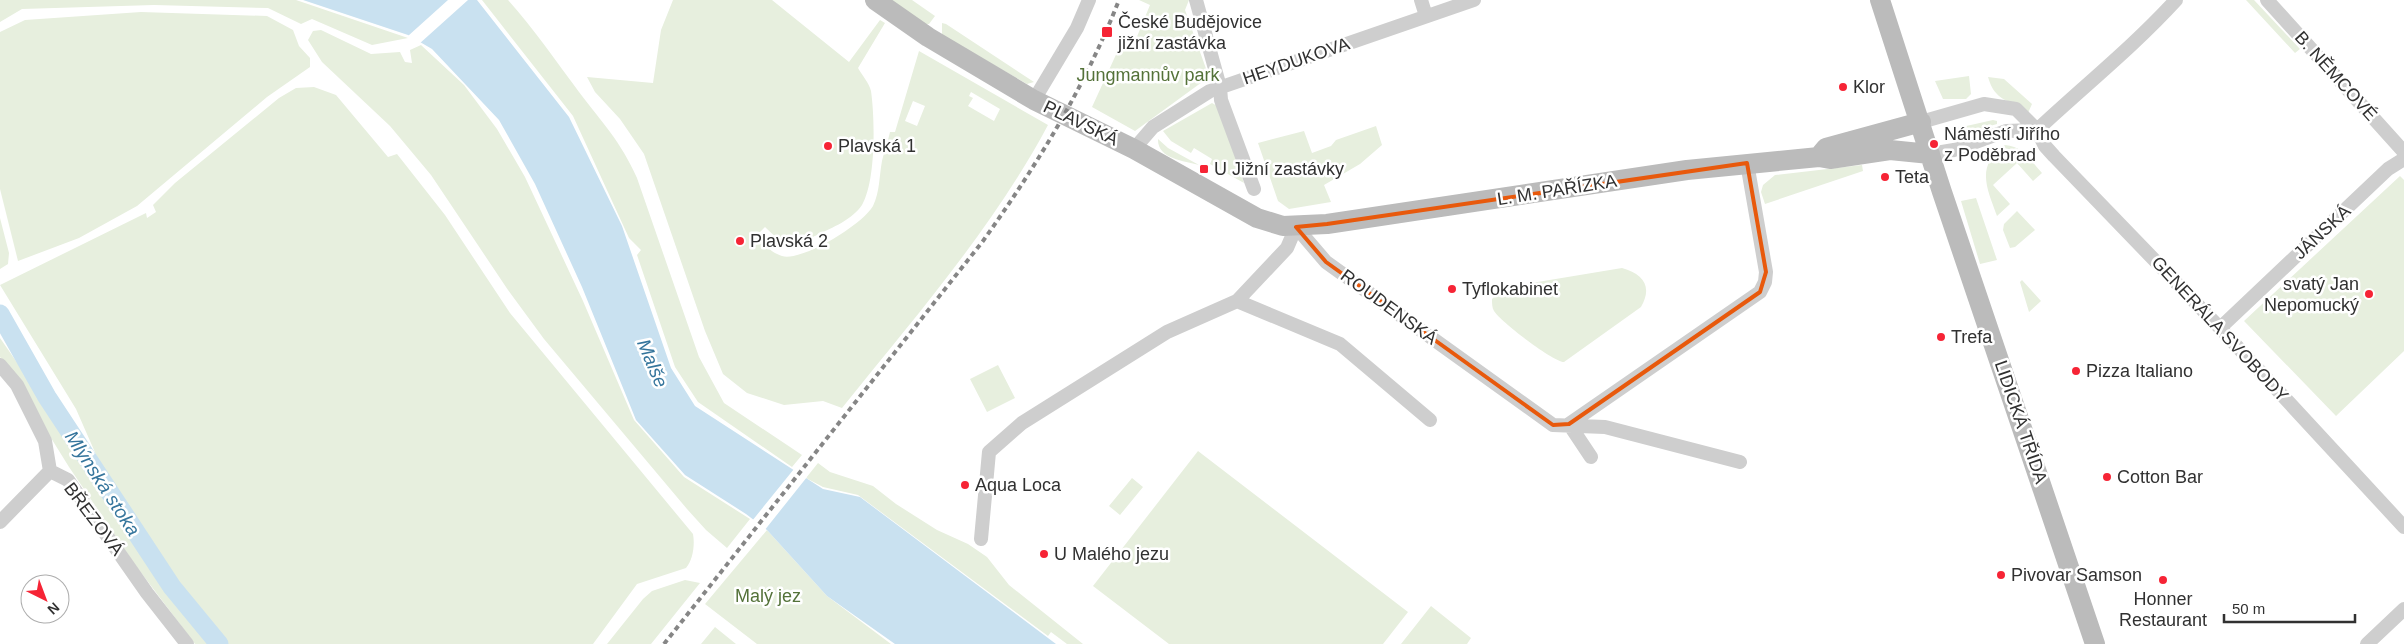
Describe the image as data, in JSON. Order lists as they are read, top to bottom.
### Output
{
  "streets": {
    "street": [
      "HEYDUKOVA",
      "B. NĚMCOVÉ",
      "PLAVSKÁ",
      "L. M. PAŘÍZKA",
      "JÁNSKÁ",
      "ROUDENSKÁ",
      "GENERÁLA SVOBODY",
      "LIDICKÁ TŘÍDA",
      "BŘEZOVÁ"
    ]
  },
  "crossings": [
    ["HEYDUKOVA", "PLAVSKÁ"],
    ["PLAVSKÁ", "L. M. PAŘÍZKA"],
    ["PLAVSKÁ", "ROUDENSKÁ"],
    ["L. M. PAŘÍZKA", "ROUDENSKÁ"],
    ["L. M. PAŘÍZKA", "LIDICKÁ TŘÍDA"],
    ["JÁNSKÁ", "GENERÁLA SVOBODY"],
    ["GENERÁLA SVOBODY", "LIDICKÁ TŘÍDA"]
  ],
  "water": ["Malše", "Mlýnská stoka"],
  "parks": ["Jungmannův park", "Malý jez"],
  "places": {
    "transit": ["České Budějovice jižní zastávka", "U Jižní zastávky"],
    "other": [
      "Klor",
      "Náměstí Jiřího z Poděbrad",
      "Plavská 1",
      "Teta",
      "Plavská 2",
      "Tyflokabinet",
      "svatý Jan Nepomucký",
      "Trefa",
      "Pizza Italiano",
      "Cotton Bar",
      "Aqua Loca",
      "U Malého jezu",
      "Pivovar Samson",
      "Honner Restaurant"
    ]
  },
  "scale_bar": "50 m",
  "north": "bottom right"
}
